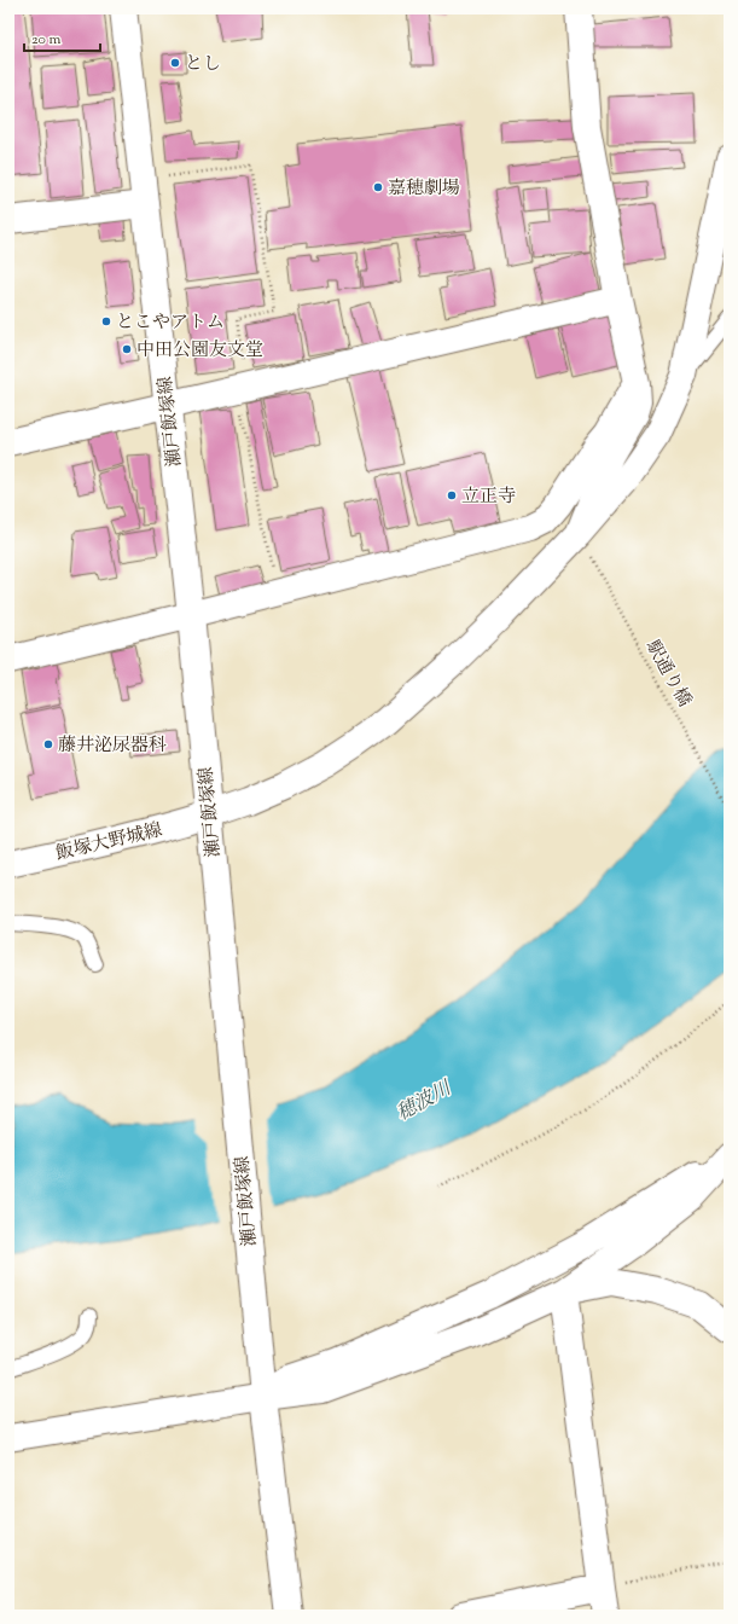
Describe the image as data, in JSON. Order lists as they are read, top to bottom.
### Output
{
  "streets": {
    "street": ["瀬戸飯塚線", "飯塚大野城線"],
    "path": ["駅通り橋"]
  },
  "crossings": [
    ["瀬戸飯塚線", "飯塚大野城線"],
    ["駅通り橋", "飯塚大野城線"]
  ],
  "water": ["穂波川"],
  "places": [
    "とし",
    "嘉穂劇場",
    "とこやアトム",
    "中田公園友文堂",
    "立正寺",
    "藤井泌尿器科"
  ],
  "scale_bar": "20 m"
}
